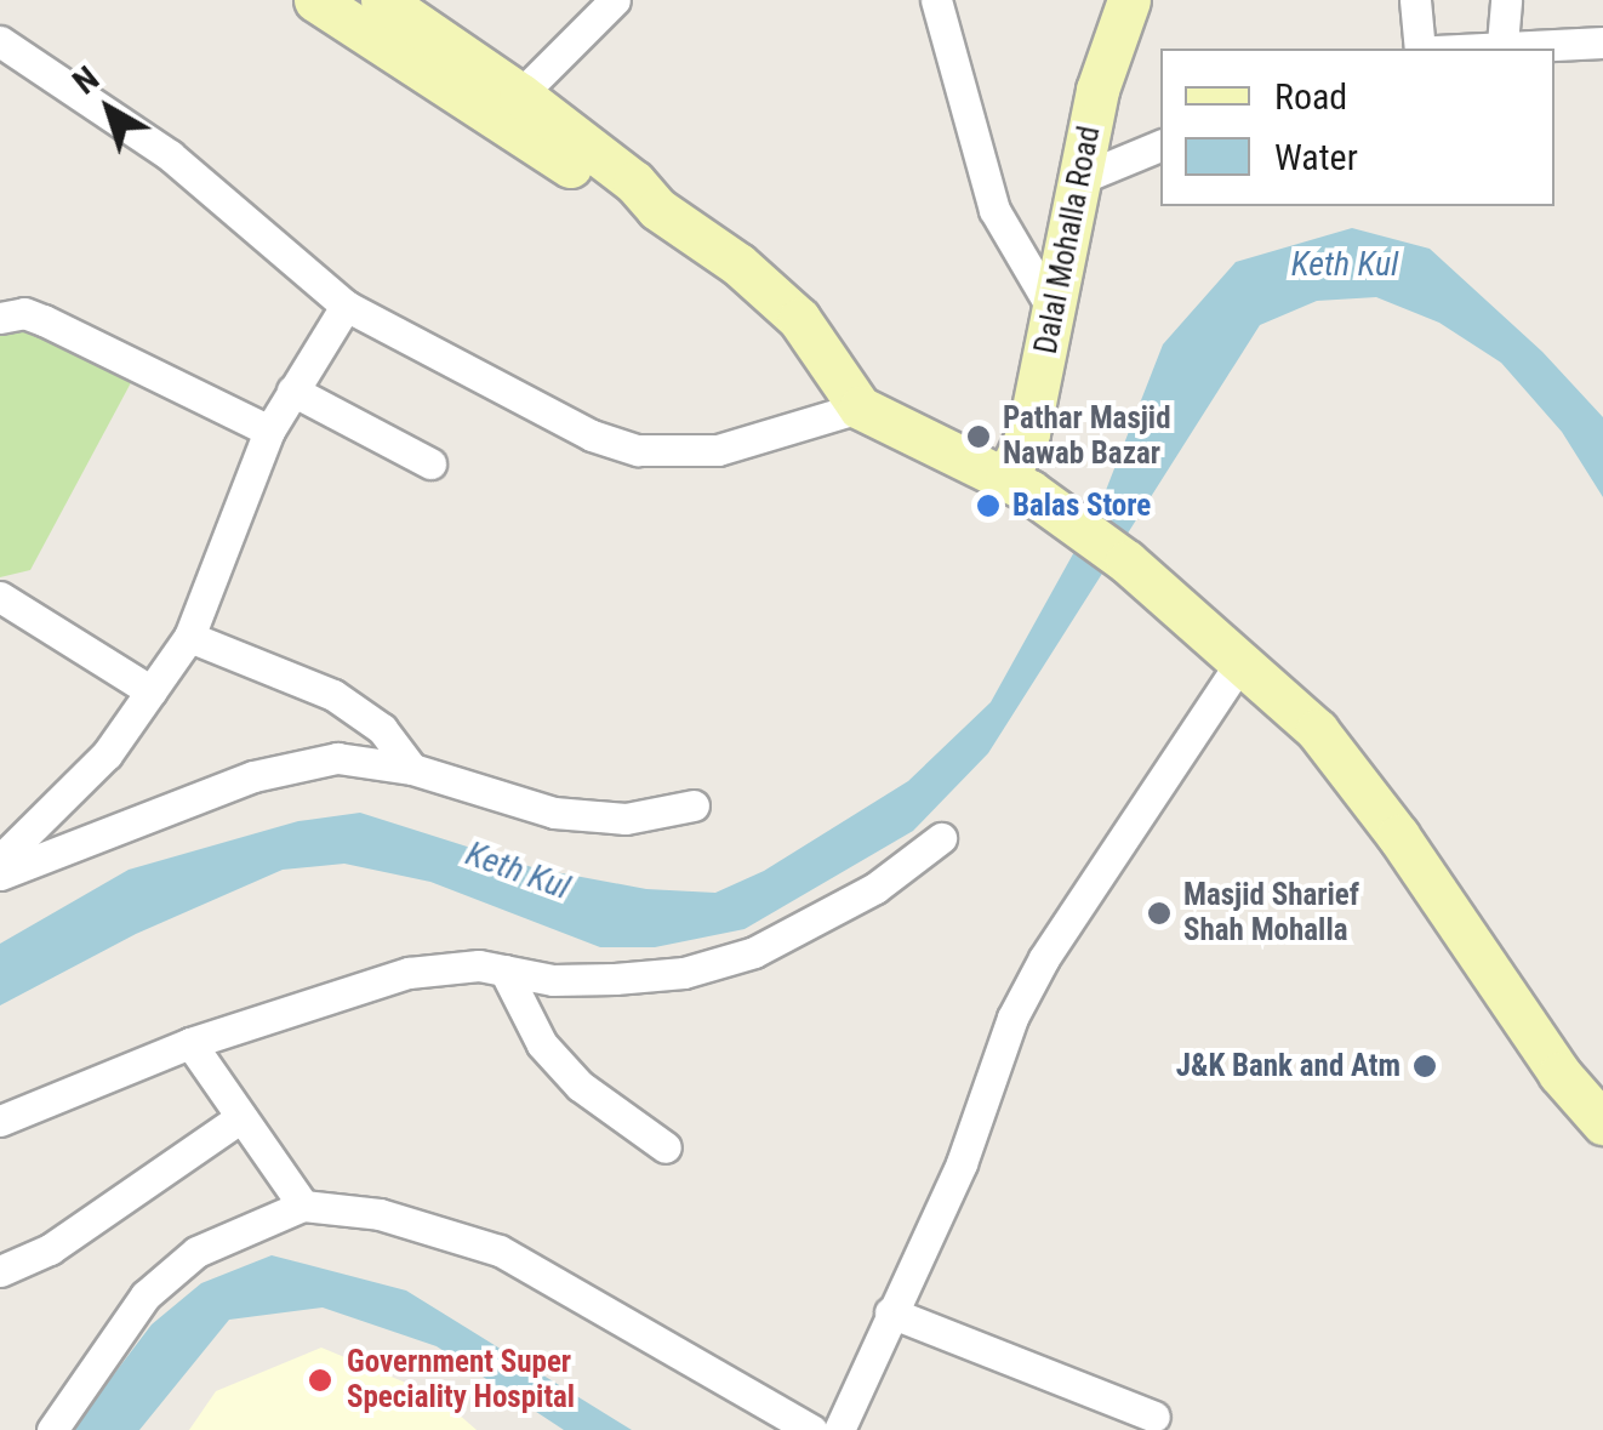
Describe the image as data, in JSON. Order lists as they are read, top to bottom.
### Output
{
  "streets": {
    "main road": ["Dalal Mohalla Road"]
  },
  "water": ["Keth Kul"],
  "places": [
    "Pathar Masjid Nawab Bazar",
    "Balas Store",
    "Masjid Sharief Shah Mohalla",
    "J&K Bank and Atm",
    "Government Super Speciality Hospital"
  ],
  "legend": ["Road", "Water"],
  "north": "top left"
}
